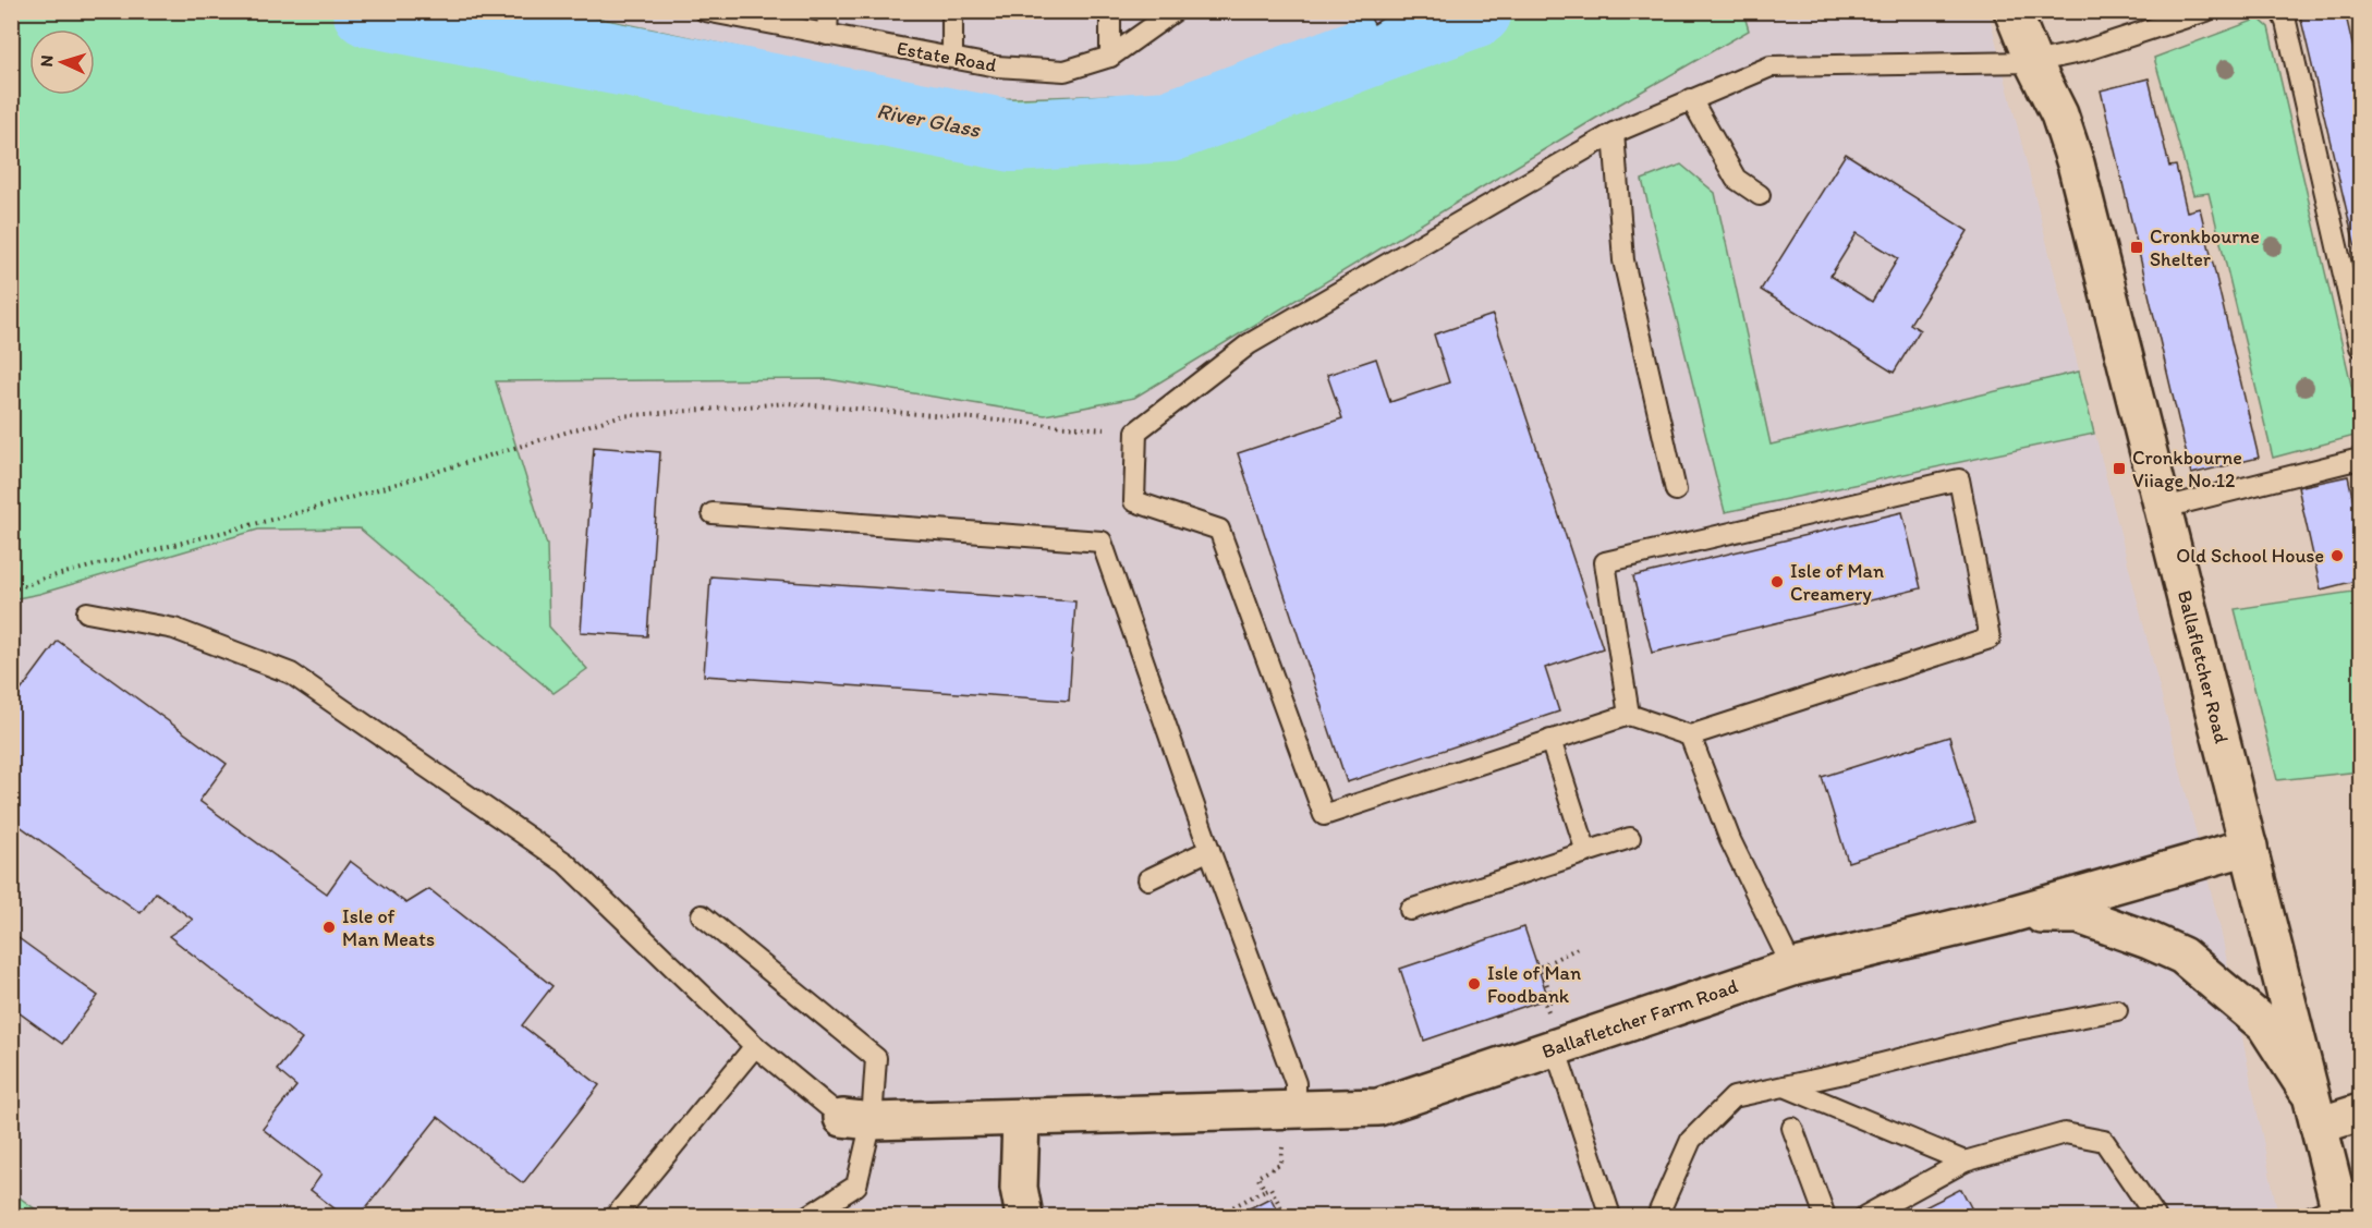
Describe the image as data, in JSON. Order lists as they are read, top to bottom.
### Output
{
  "streets": {
    "main road": ["Ballafletcher Road", "Ballafletcher Farm Road"],
    "lane": ["Estate Road"]
  },
  "crossings": [
    ["Ballafletcher Road", "Ballafletcher Farm Road"]
  ],
  "water": ["River Glass"],
  "places": {
    "transit": ["Cronkbourne Shelter", "Cronkbourne Viiage No.12"],
    "other": [
      "Old School House",
      "Isle of Man Creamery",
      "Isle of Man Meats",
      "Isle of Man Foodbank"
    ]
  },
  "north": "left"
}
